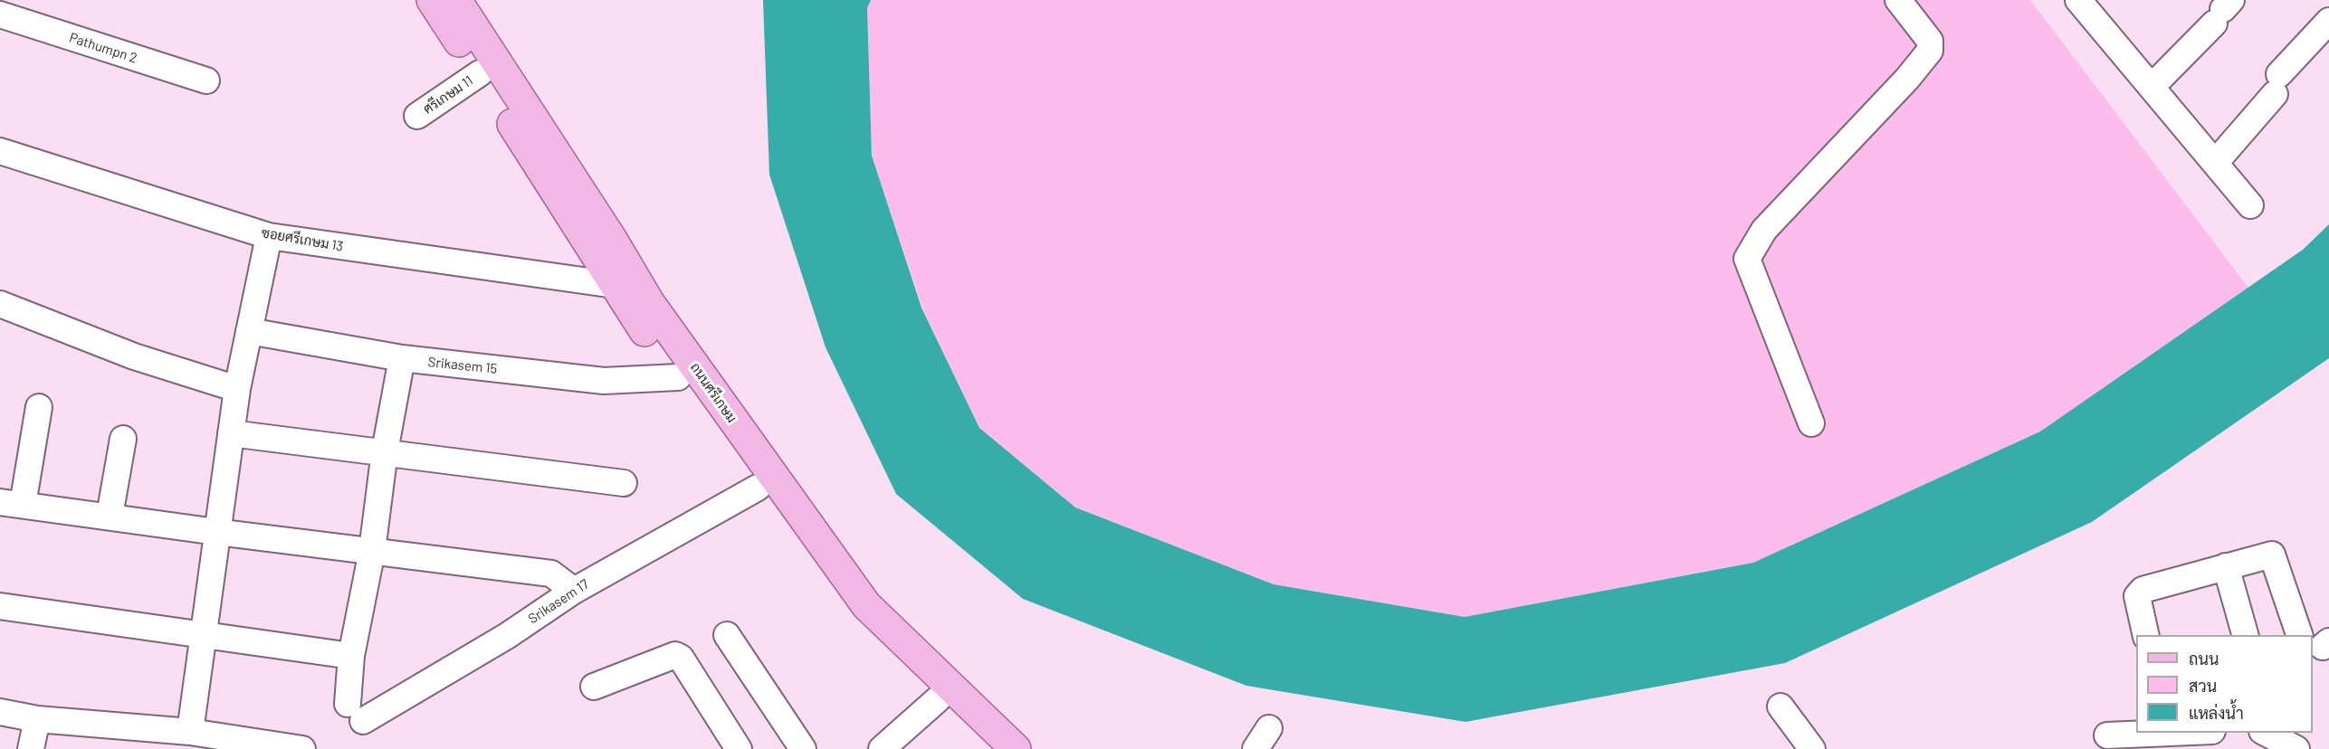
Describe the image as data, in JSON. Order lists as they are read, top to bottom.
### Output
{
  "streets": {
    "main road": ["ถนนศรีเกษม"],
    "street": [
      "Pathumpn 2",
      "ศรีเกษม 11",
      "ซอยศรีเกษม 13",
      "Srikasem 15",
      "Srikasem 17"
    ]
  },
  "crossings": [
    ["ศรีเกษม 11", "ถนนศรีเกษม"],
    ["ซอยศรีเกษม 13", "ถนนศรีเกษม"],
    ["Srikasem 15", "ถนนศรีเกษม"],
    ["ถนนศรีเกษม", "Srikasem 17"]
  ],
  "legend": ["ถนน", "สวน", "แหล่งน้ำ"]
}
